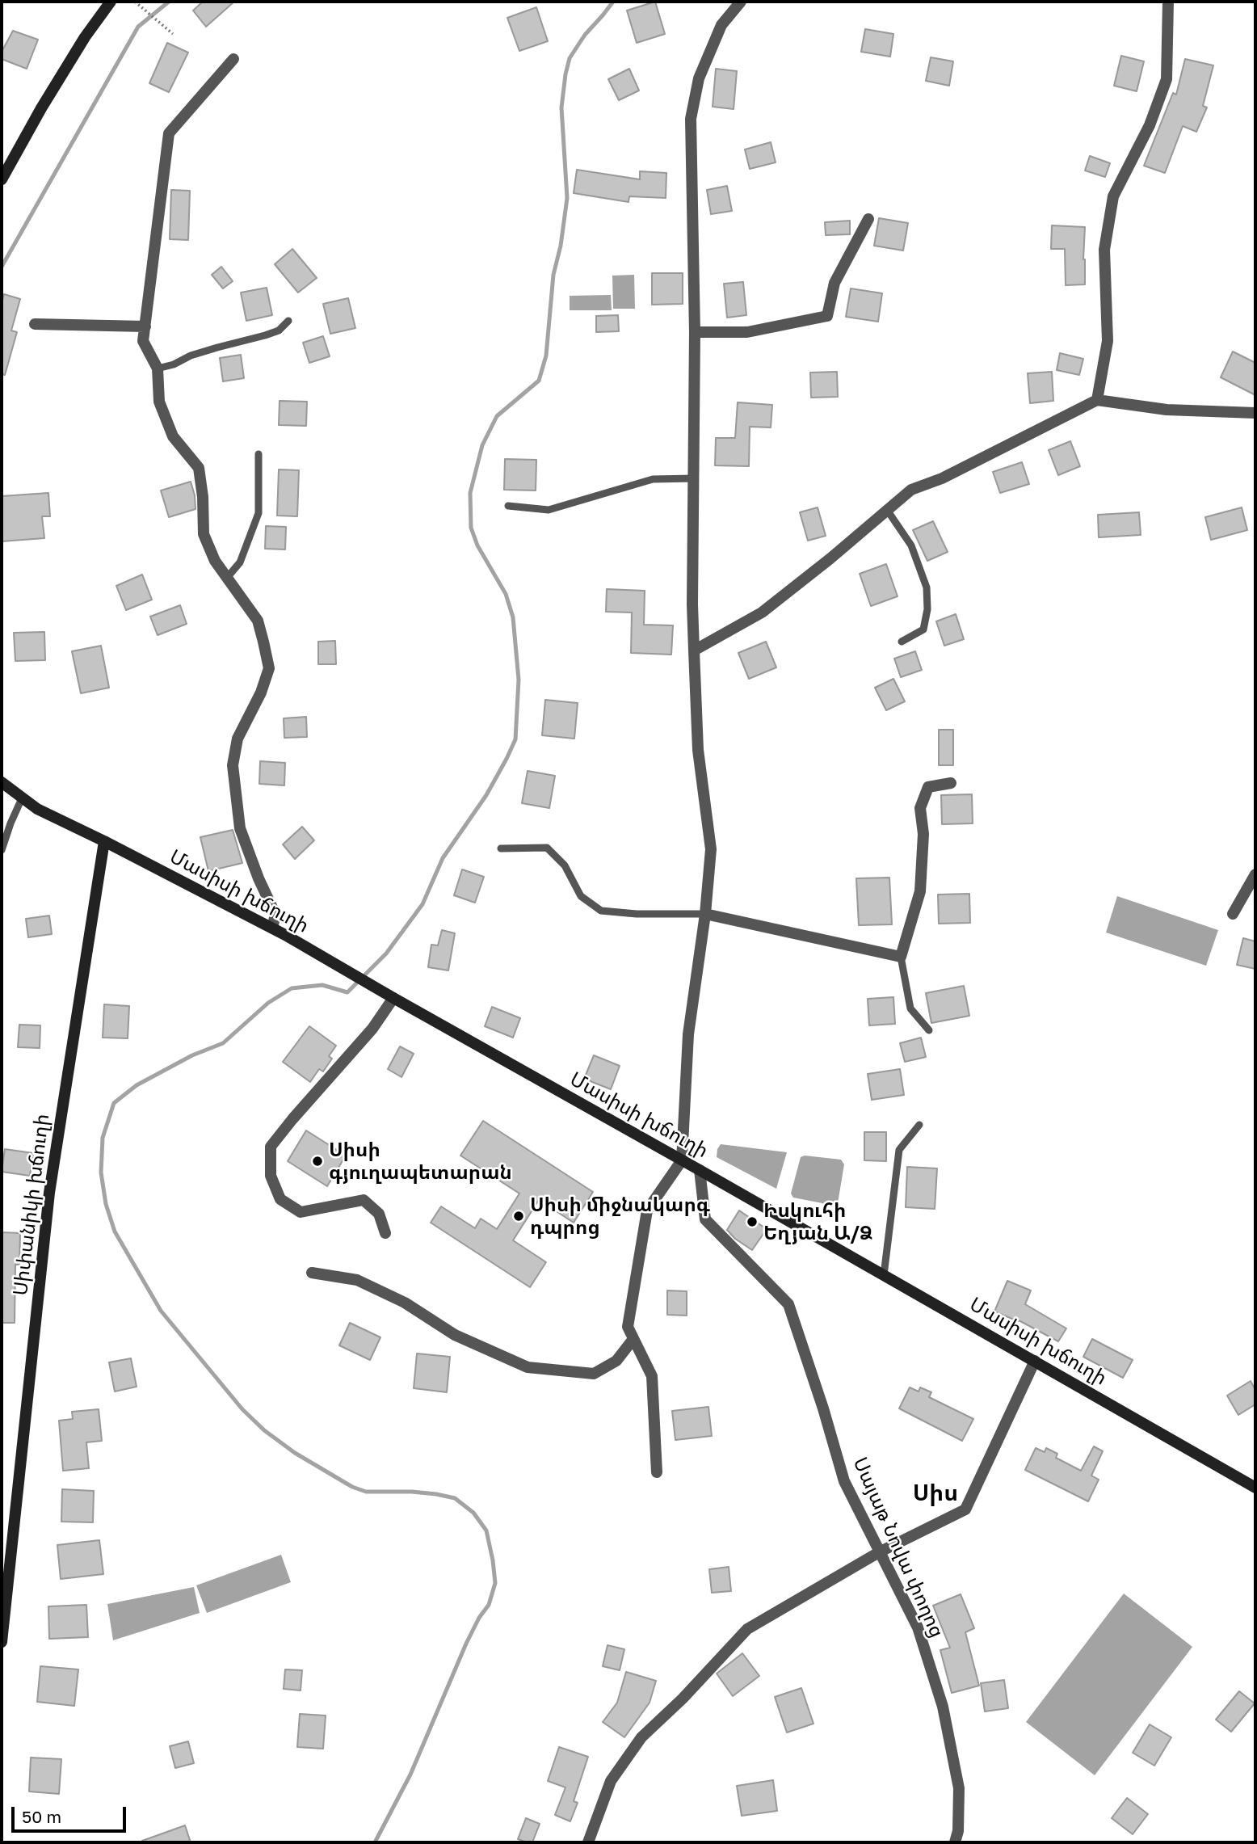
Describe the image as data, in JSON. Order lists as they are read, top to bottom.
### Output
{
  "streets": {
    "main road": ["Մասիսի խճուղի", "Սիփանիկի խճուղի"],
    "street": ["Սայաթ Նովա փողոց"]
  },
  "crossings": [
    ["Մասիսի խճուղի", "Սիփանիկի խճուղի"],
    ["Մասիսի խճուղի", "Սայաթ Նովա փողոց"]
  ],
  "districts": ["Սիս"],
  "places": ["Սիսի գյուղապետարան", "Սիսի միջնակարգ դպրոց", "Իսկուհի Եղյան Ա/Ձ"],
  "scale_bar": "50 m"
}
